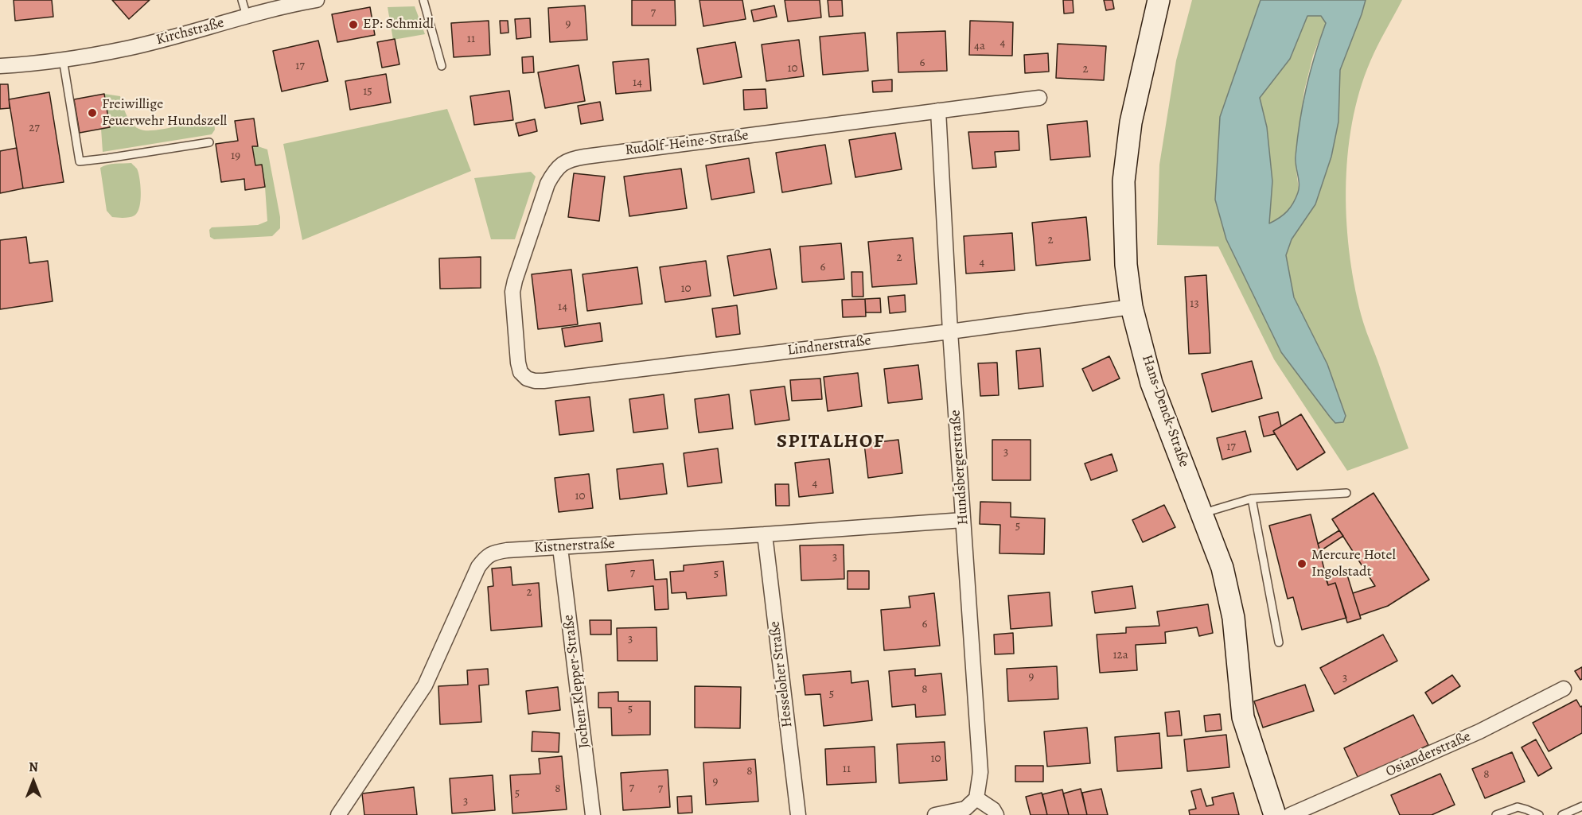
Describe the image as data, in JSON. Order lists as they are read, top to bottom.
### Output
{
  "streets": {
    "street": [
      "Kirchstraße",
      "Rudolf-Heine-Straße",
      "Lindnerstraße",
      "Hans-Denck-Straße",
      "Hundsbergerstraße",
      "Kistnerstraße",
      "Hesseloher Straße",
      "Jochen-Klepper-Straße",
      "Osianderstraße"
    ]
  },
  "crossings": [
    ["Rudolf-Heine-Straße", "Lindnerstraße"],
    ["Rudolf-Heine-Straße", "Hundsbergerstraße"],
    ["Lindnerstraße", "Hans-Denck-Straße"],
    ["Lindnerstraße", "Hundsbergerstraße"],
    ["Hundsbergerstraße", "Kistnerstraße"],
    ["Kistnerstraße", "Hesseloher Straße"],
    ["Kistnerstraße", "Jochen-Klepper-Straße"]
  ],
  "districts": ["SPITALHOF"],
  "places": ["EP: Schmidl", "Freiwillige Feuerwehr Hundszell", "Mercure Hotel Ingolstadt"],
  "house_numbers": [
    "7",
    "9",
    "11",
    "4",
    "4a",
    "6",
    "17",
    "10",
    "2",
    "14",
    "15",
    "27",
    "19",
    "2",
    "2",
    "4",
    "6",
    "10",
    "13",
    "14",
    "17",
    "3",
    "4",
    "10",
    "5",
    "3",
    "7",
    "5",
    "2",
    "6",
    "3",
    "12a",
    "9",
    "3",
    "8",
    "5",
    "5",
    "10",
    "11",
    "8",
    "8",
    "9",
    "7",
    "8",
    "7",
    "5",
    "3"
  ],
  "north": "top"
}
